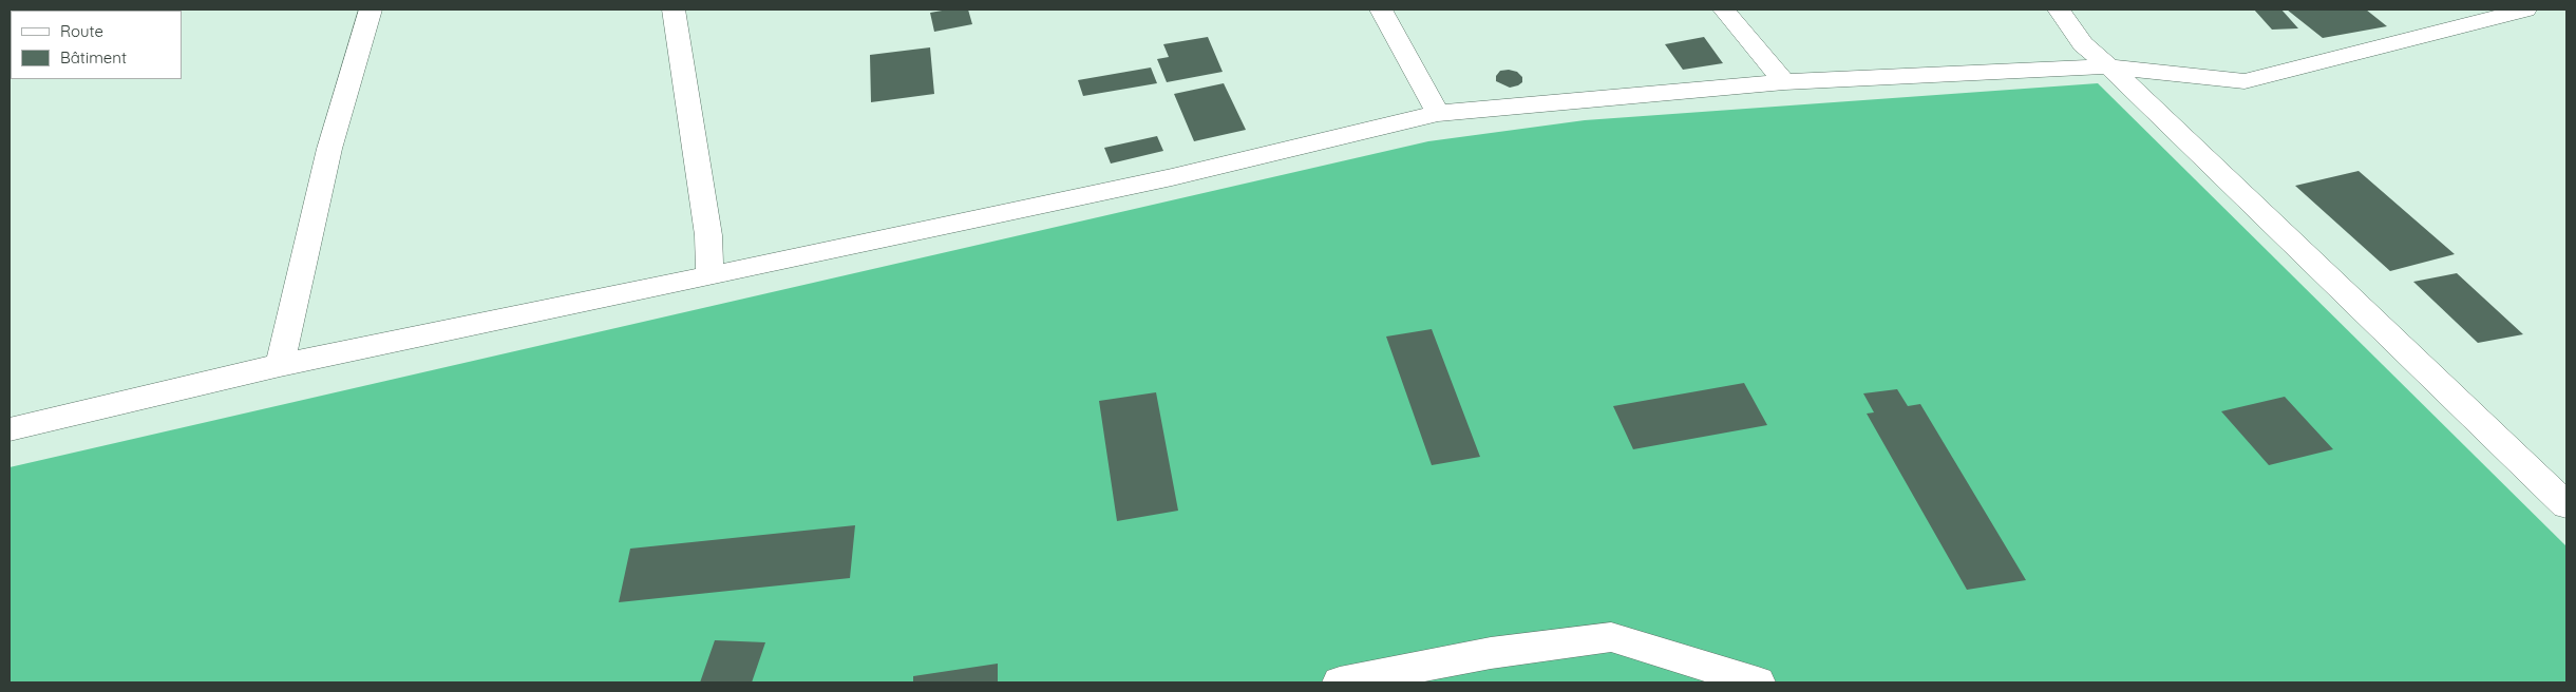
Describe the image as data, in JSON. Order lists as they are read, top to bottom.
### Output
{
  "legend": ["Route", "Bâtiment"]
}
